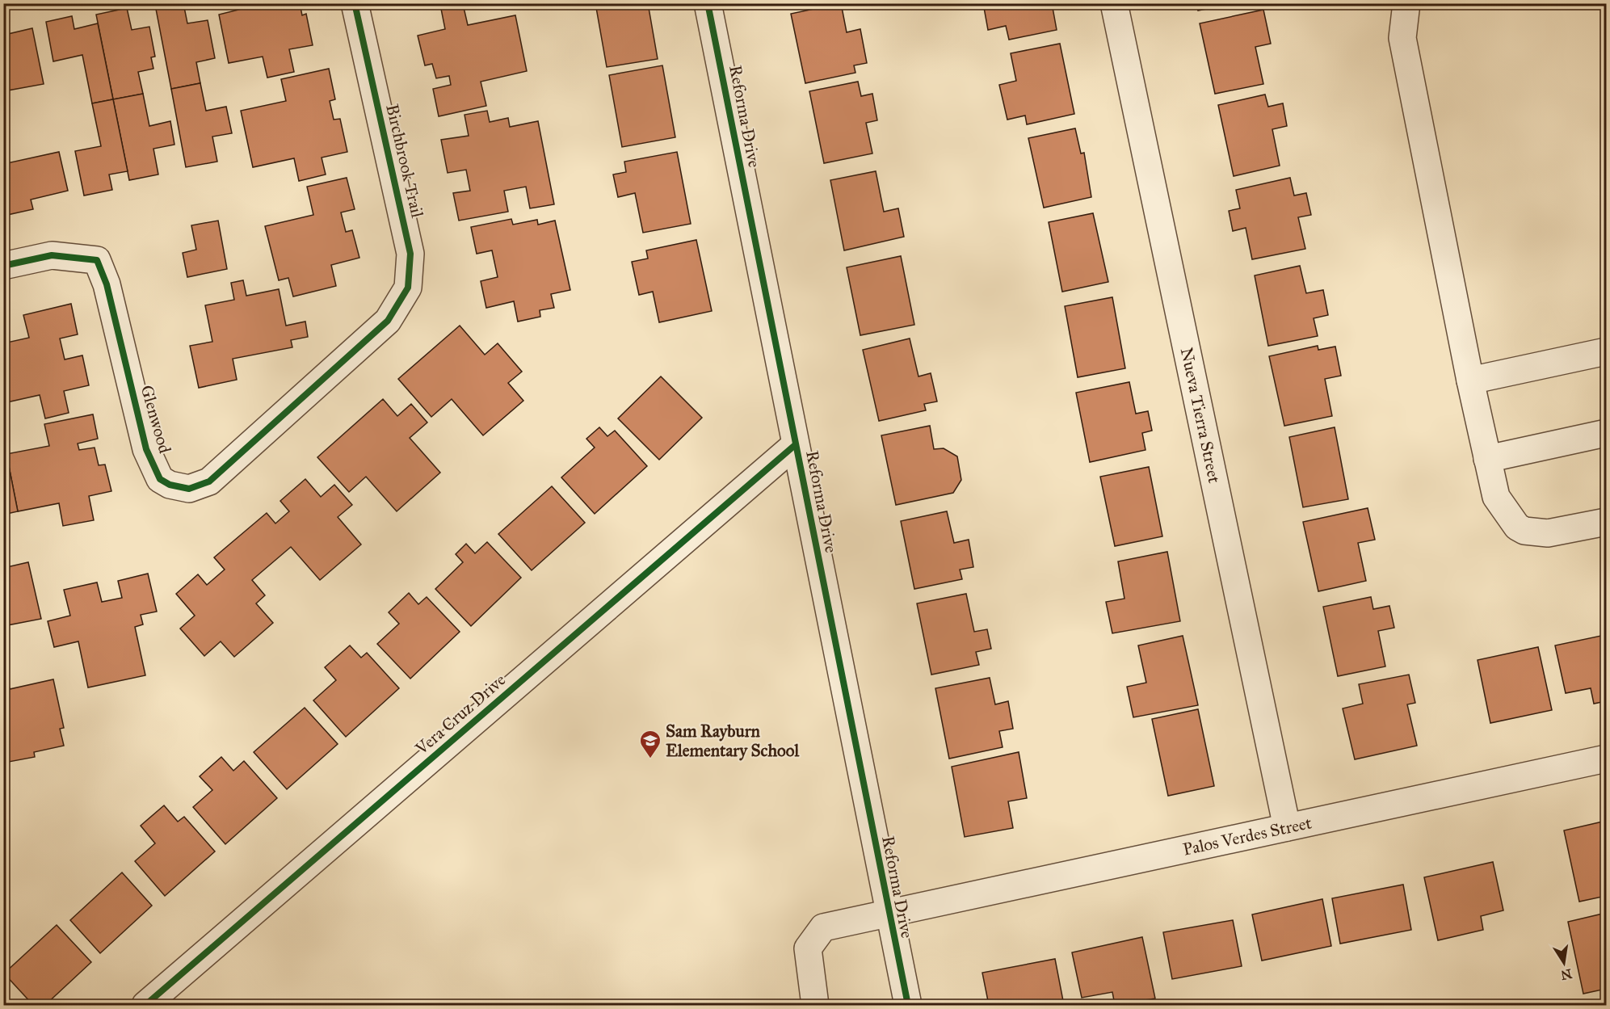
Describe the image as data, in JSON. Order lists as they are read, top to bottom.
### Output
{
  "streets": {
    "street": [
      "Reforma Drive",
      "Birchbrook Trail",
      "Nueva Tierra Street",
      "Glenwood",
      "Vera Cruz Drive",
      "Palos Verdes Street"
    ]
  },
  "crossings": [
    ["Reforma Drive", "Vera Cruz Drive"],
    ["Reforma Drive", "Palos Verdes Street"],
    ["Birchbrook Trail", "Glenwood"],
    ["Nueva Tierra Street", "Palos Verdes Street"]
  ],
  "places": {
    "school or university": ["Sam Rayburn Elementary School"]
  },
  "north": "bottom"
}
